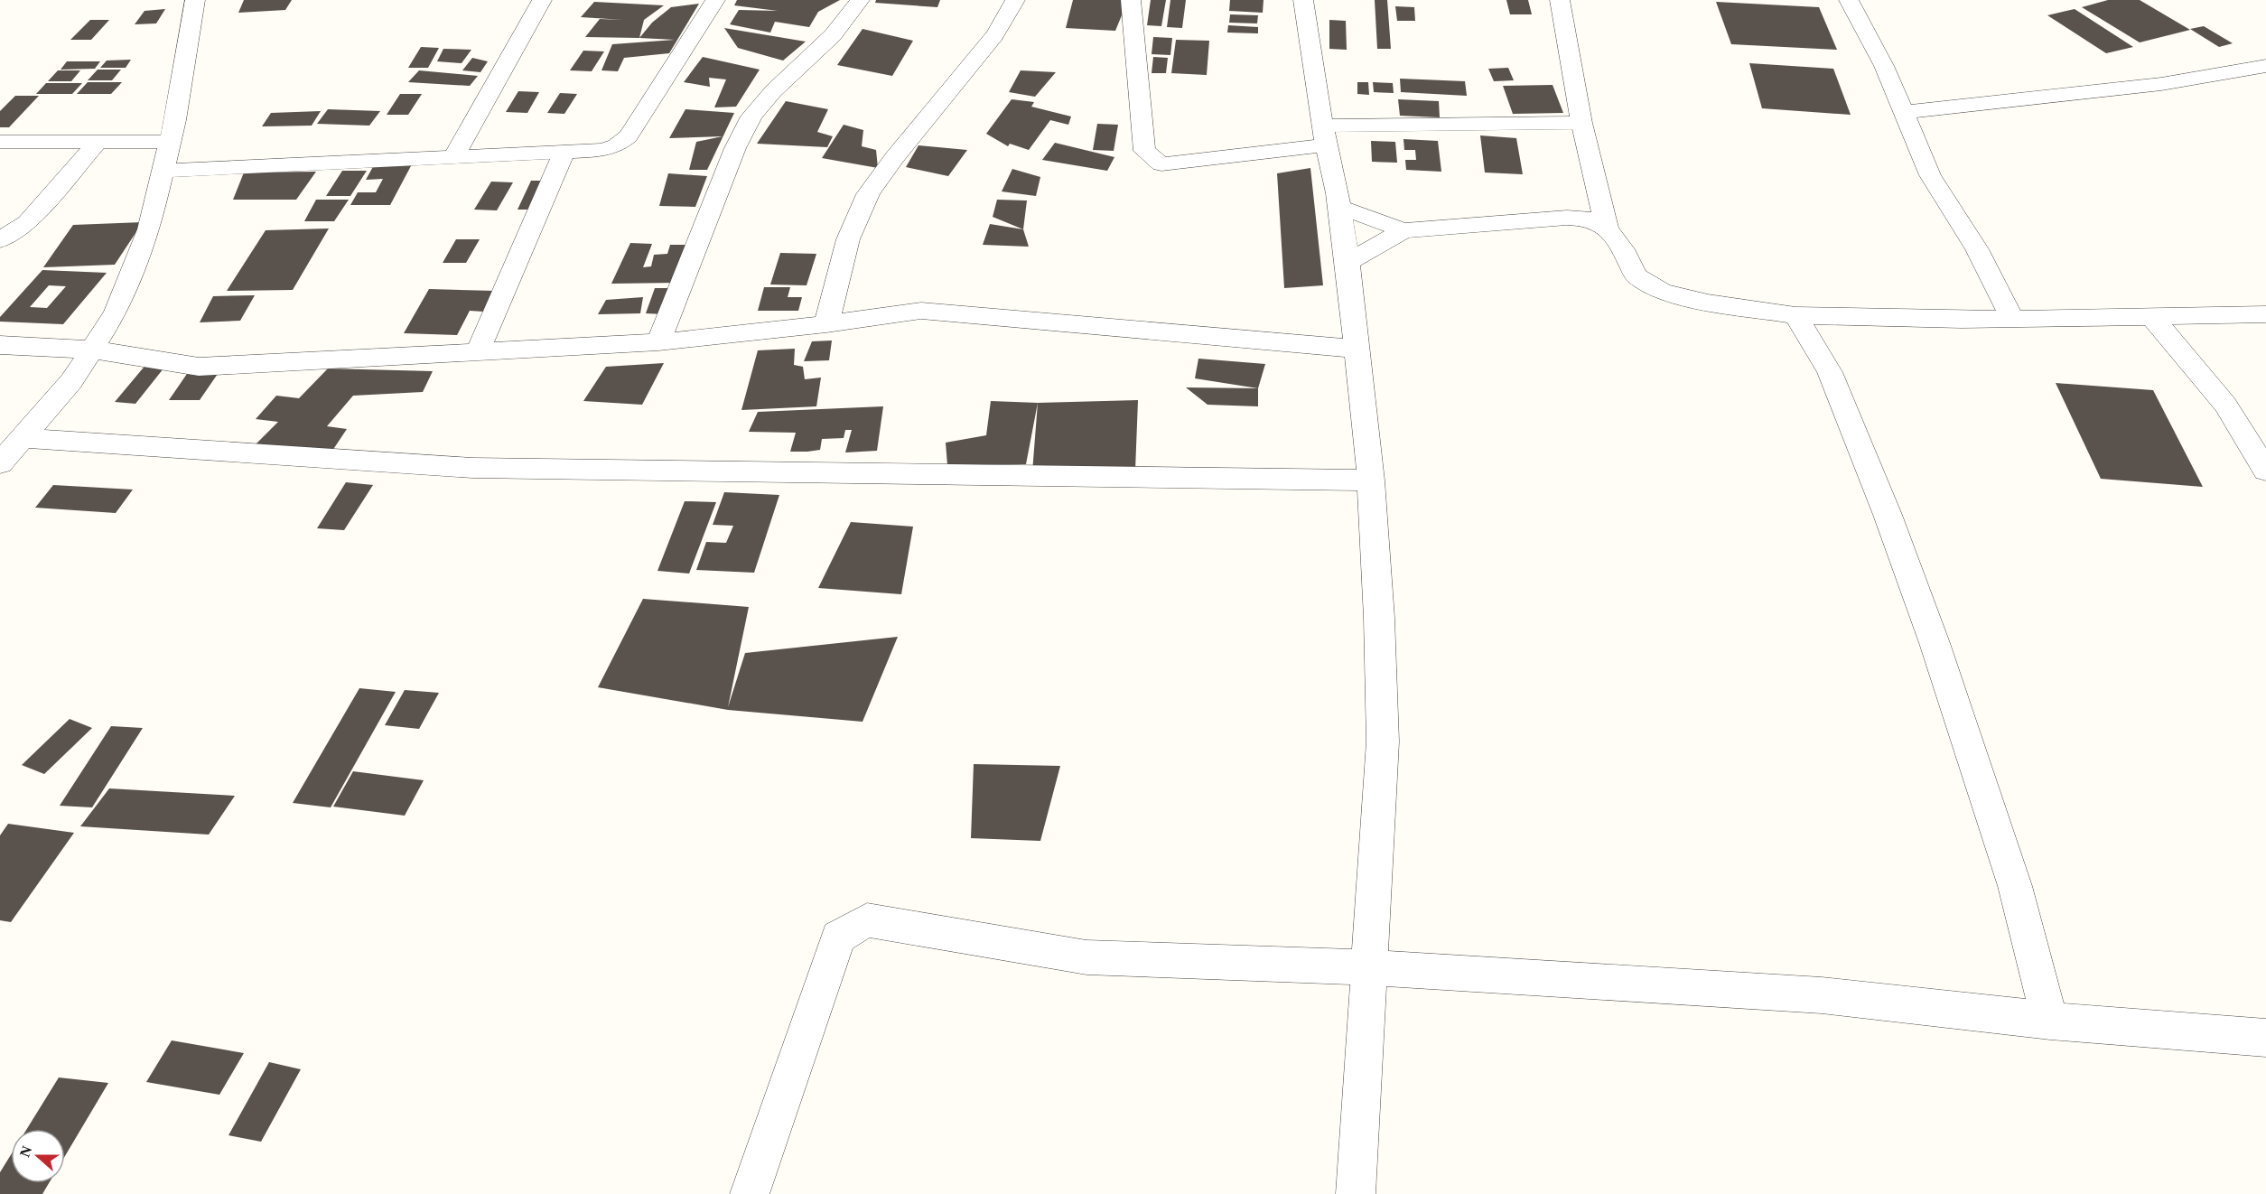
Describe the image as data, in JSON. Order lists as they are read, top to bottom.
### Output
{
  "north": "left"
}
